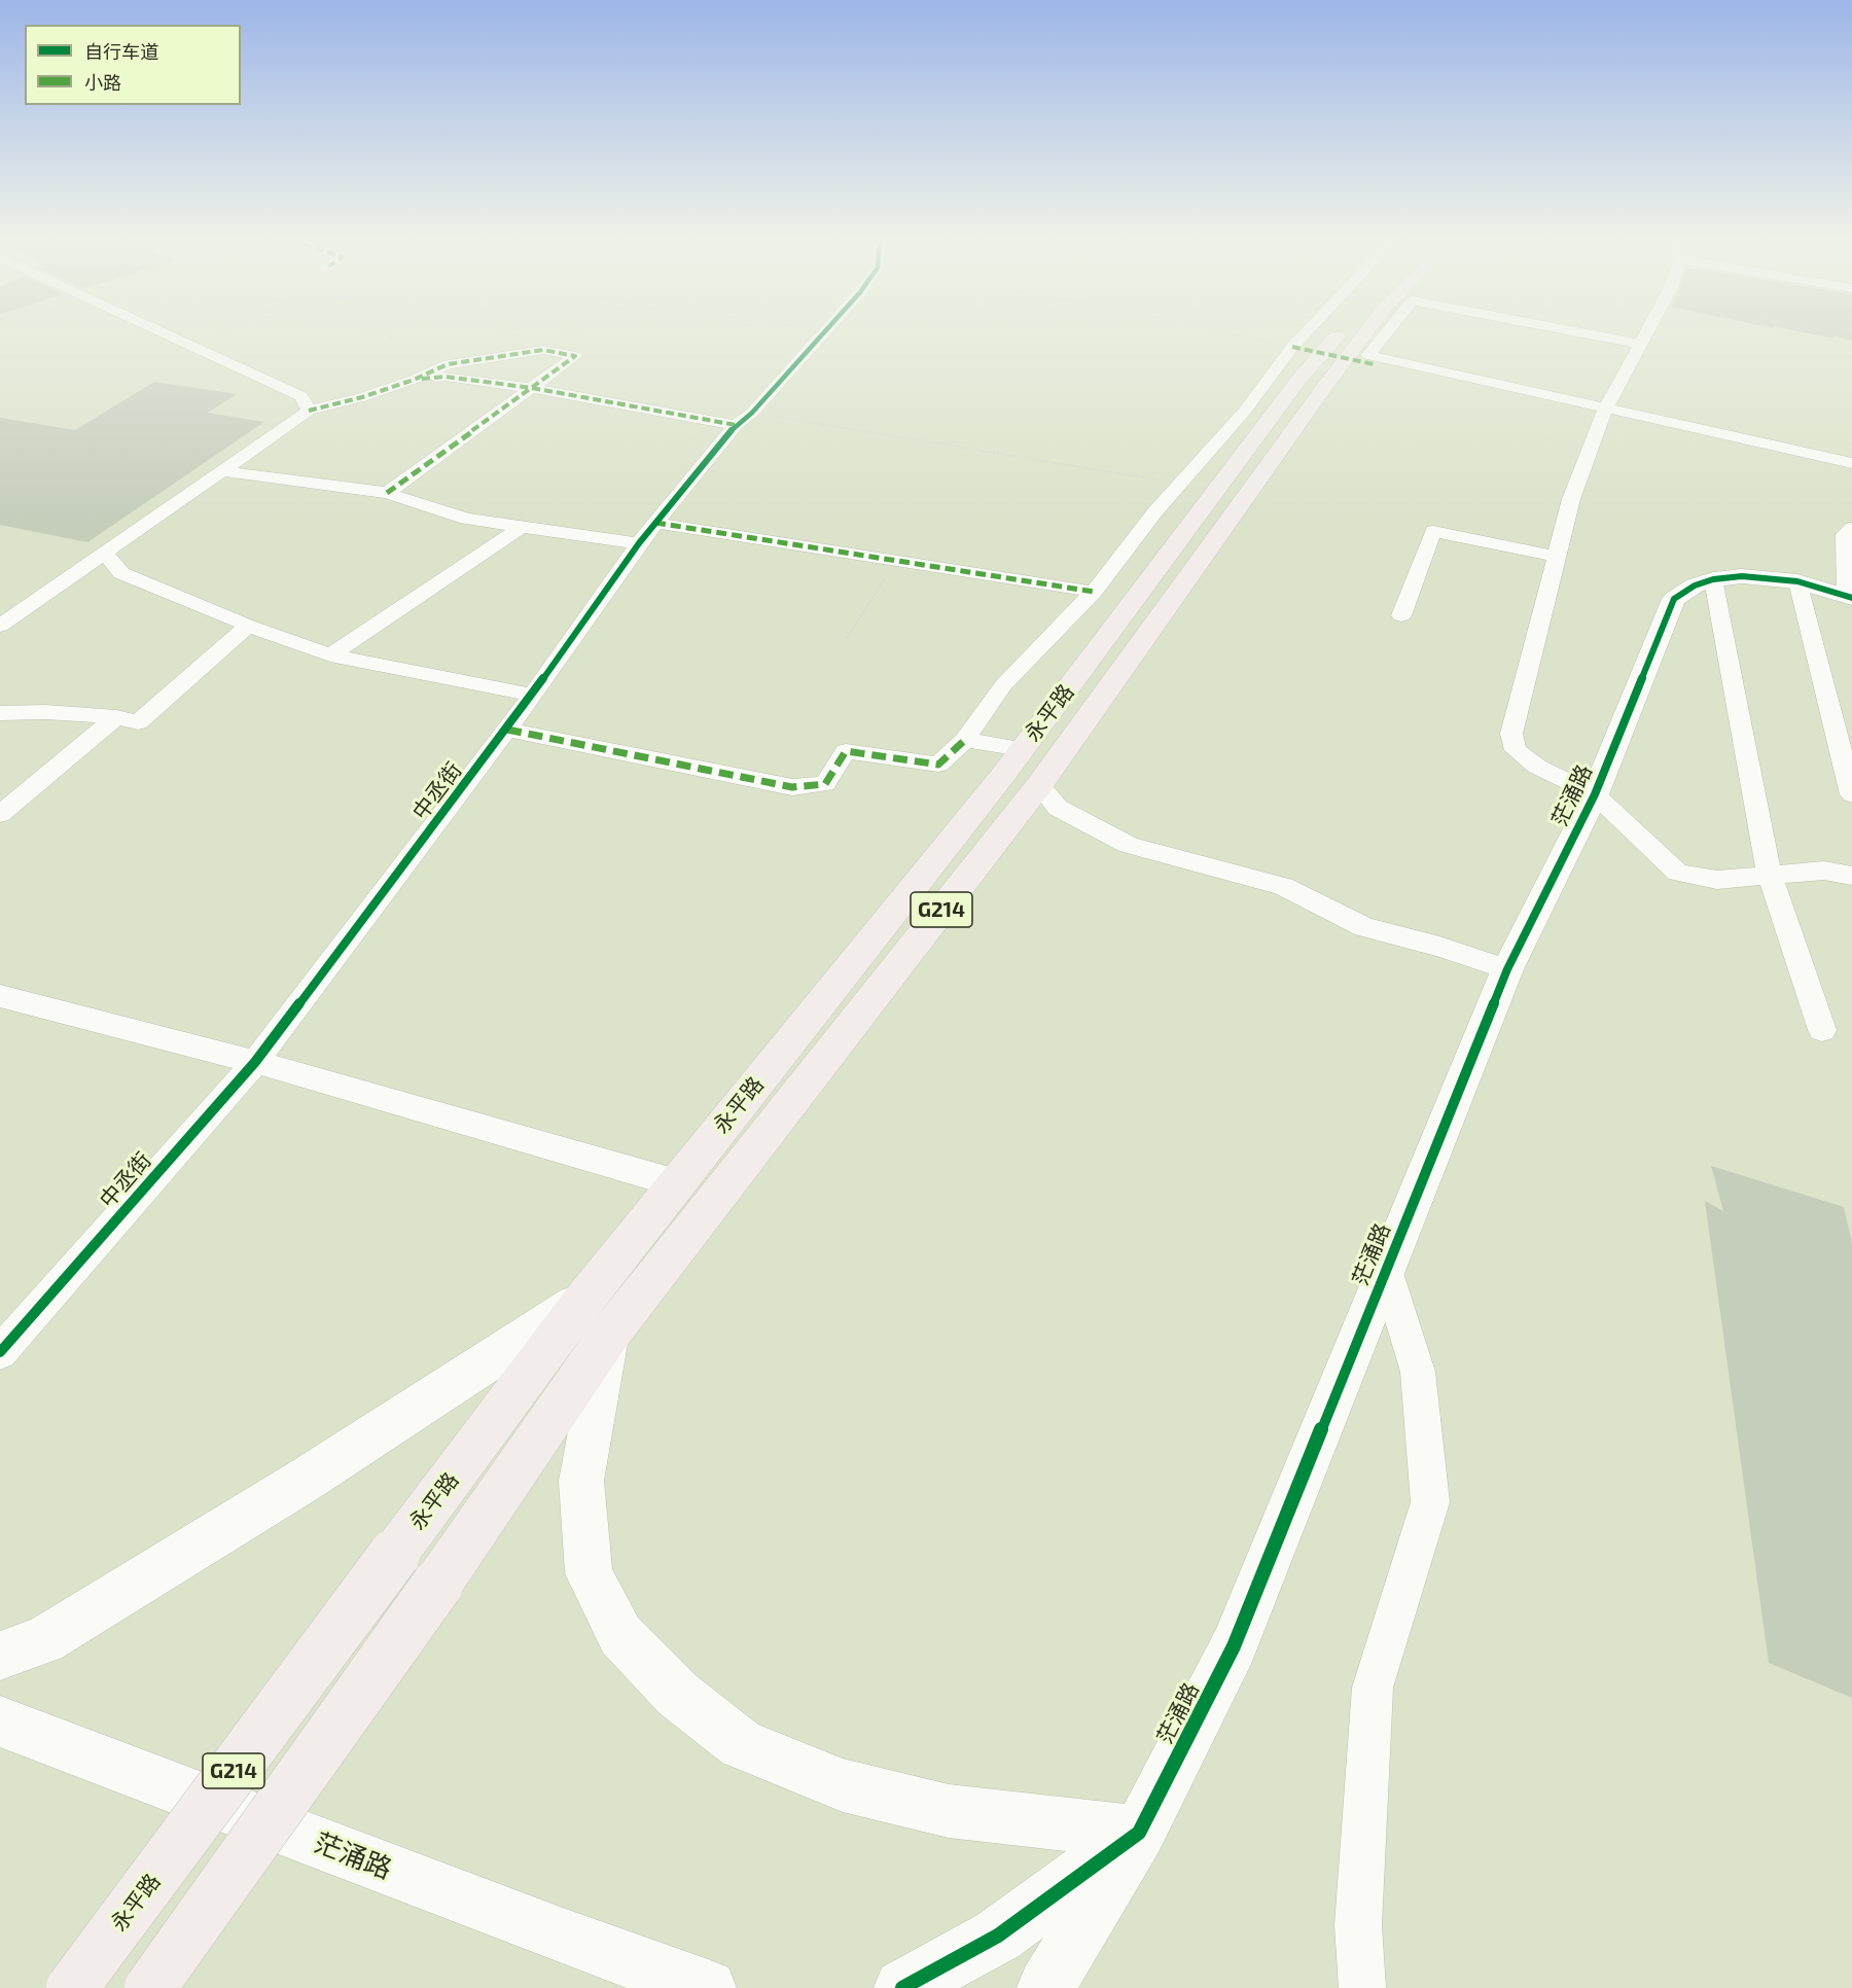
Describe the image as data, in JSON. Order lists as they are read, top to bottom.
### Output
{
  "streets": {
    "highway": ["永平路", "G214"],
    "street": ["中丞街", "茫涌路"]
  },
  "legend": ["自行车道", "小路"]
}
